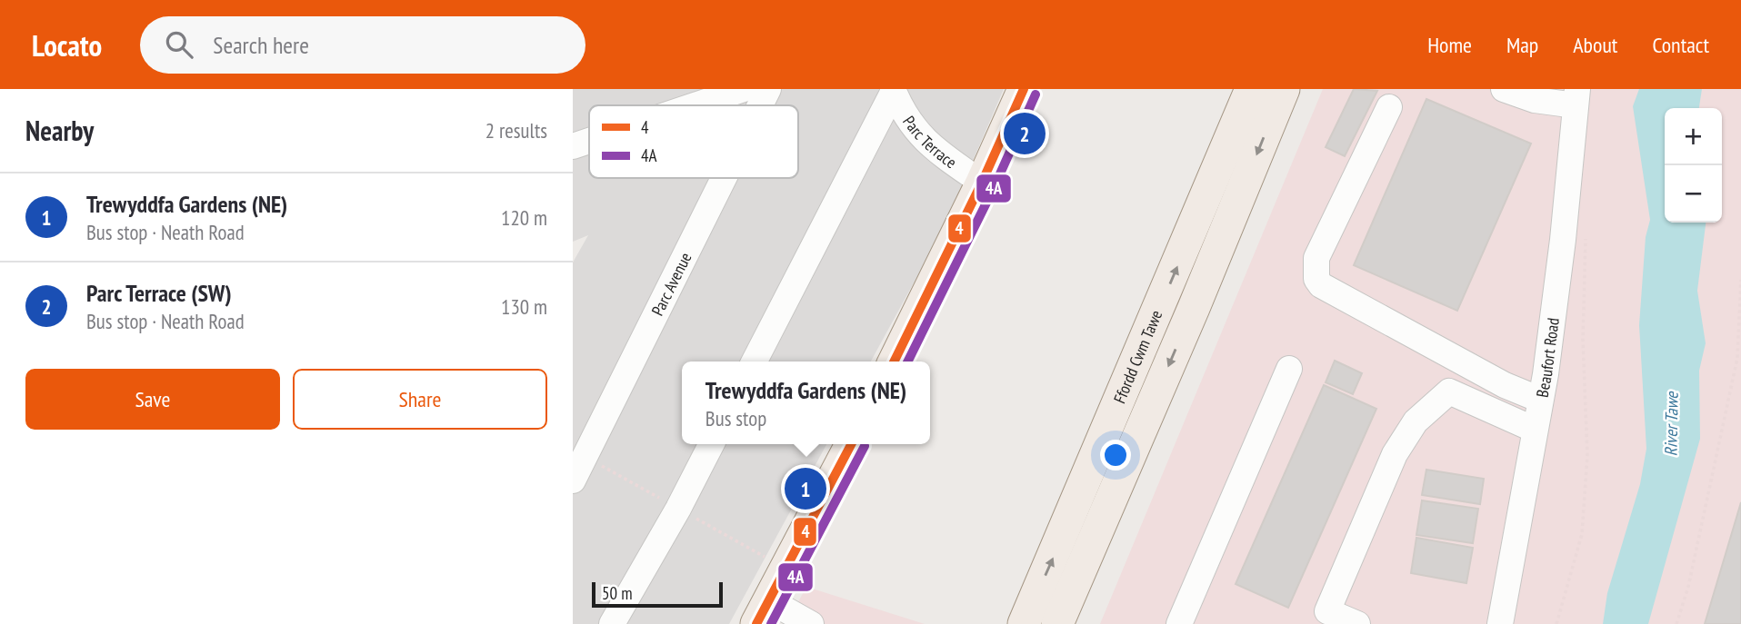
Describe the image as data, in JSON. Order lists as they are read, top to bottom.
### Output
{
  "streets": {
    "main road": ["Ffordd Cwm Tawe"],
    "street": ["Parc Terrace", "Parc Avenue", "Beaufort Road"]
  },
  "water": ["River Tawe"],
  "lines": ["transit line 4", "transit line 4A"],
  "legend": ["4", "4A"],
  "scale_bar": "50 m",
  "page": {
    "header": "Locato",
    "search": "Search here",
    "nav": [
      "Home",
      "Map",
      "About",
      "Contact"
    ],
    "heading": ["Nearby", "2 results"],
    "map_buttons": ["+", "−"],
    "pins": ["2", "1"],
    "list": [
      {
        "mark": "1",
        "name": "Trewyddfa Gardens (NE)",
        "note": "Bus stop · Neath Road",
        "value": "120 m"
      },
      {
        "mark": "2",
        "name": "Parc Terrace (SW)",
        "note": "Bus stop · Neath Road",
        "value": "130 m"
      }
    ],
    "buttons": ["Save", "Share"],
    "popup": ["Trewyddfa Gardens (NE)", "Bus stop"],
    "scale": "50 m"
  }
}
